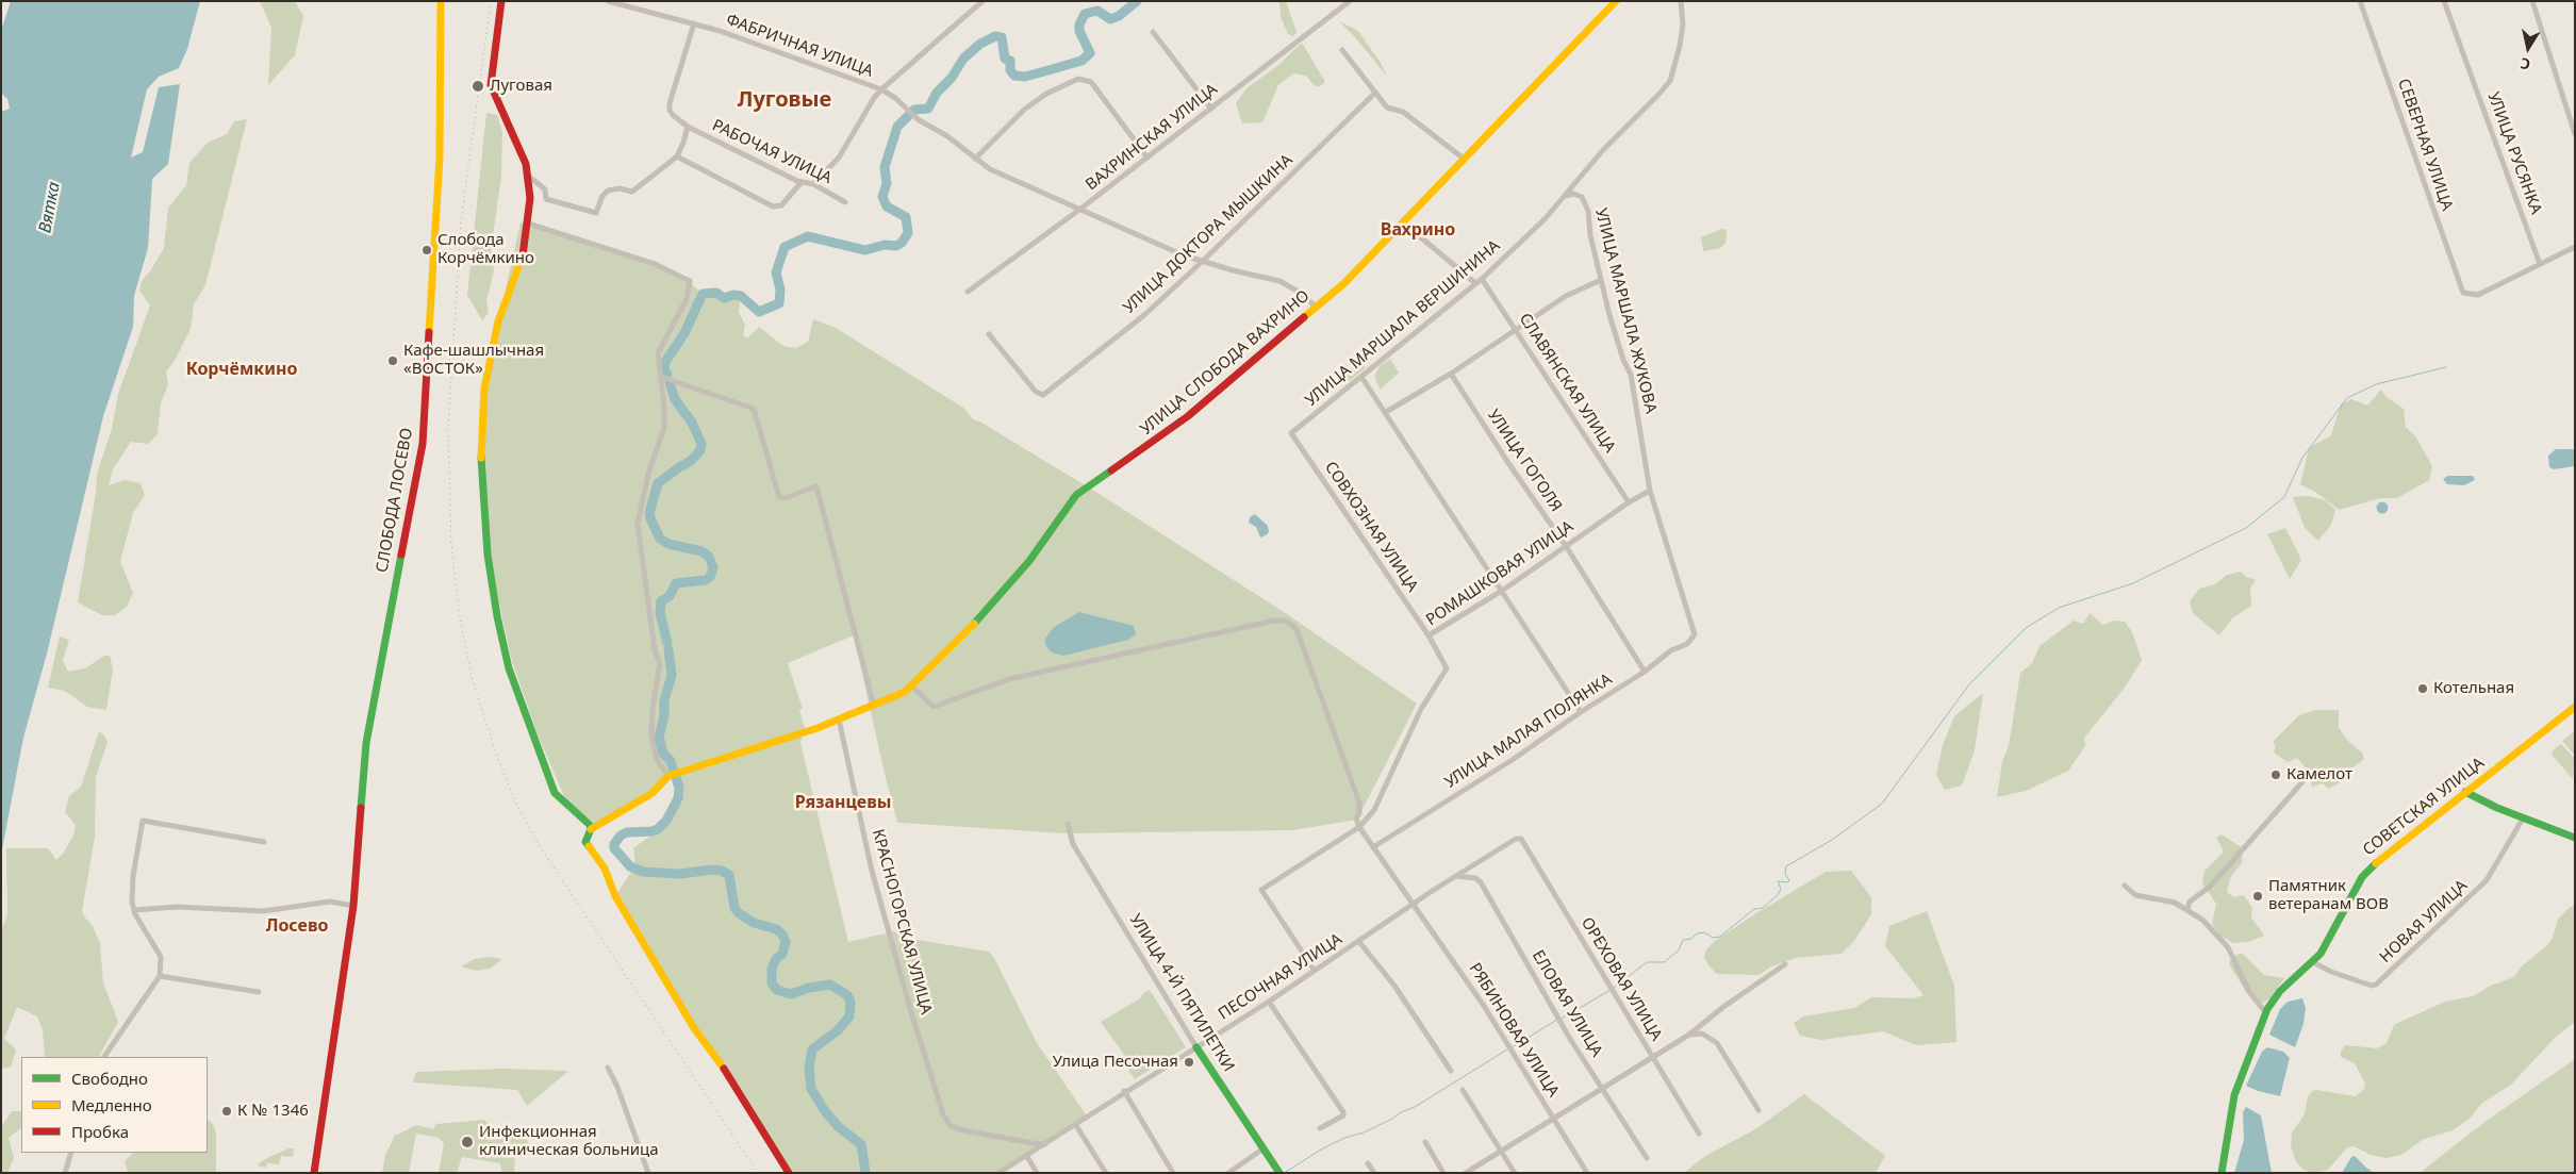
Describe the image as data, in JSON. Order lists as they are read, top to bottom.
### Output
{
  "streets": {
    "street": [
      "ФАБРИЧНАЯ УЛИЦА",
      "ВАХРИНСКАЯ УЛИЦА",
      "СЕВЕРНАЯ УЛИЦА",
      "РАБОЧАЯ УЛИЦА",
      "УЛИЦА РУСЯНКА",
      "УЛИЦА ДОКТОРА МЫШКИНА",
      "УЛИЦА МАРШАЛА ЖУКОВА",
      "УЛИЦА МАРШАЛА ВЕРШИНИНА",
      "УЛИЦА СЛОБОДА ВАХРИНО",
      "СЛАВЯНСКАЯ УЛИЦА",
      "УЛИЦА ГОГОЛЯ",
      "СЛОБОДА ЛОСЕВО",
      "СОВХОЗНАЯ УЛИЦА",
      "РОМАШКОВАЯ УЛИЦА",
      "УЛИЦА МАЛАЯ ПОЛЯНКА",
      "СОВЕТСКАЯ УЛИЦА",
      "КРАСНОГОРСКАЯ УЛИЦА",
      "НОВАЯ УЛИЦА",
      "ПЕСОЧНАЯ УЛИЦА",
      "ОРЕХОВАЯ УЛИЦА",
      "УЛИЦА 4-Й ПЯТИЛЕТКИ",
      "ЕЛОВАЯ УЛИЦА",
      "РЯБИНОВАЯ УЛИЦА"
    ]
  },
  "crossings": [
    ["ФАБРИЧНАЯ УЛИЦА", "ВАХРИНСКАЯ УЛИЦА"],
    ["ФАБРИЧНАЯ УЛИЦА", "УЛИЦА ДОКТОРА МЫШКИНА"],
    ["ФАБРИЧНАЯ УЛИЦА", "УЛИЦА СЛОБОДА ВАХРИНО"],
    ["СЕВЕРНАЯ УЛИЦА", "УЛИЦА РУСЯНКА"],
    ["УЛИЦА МАРШАЛА ЖУКОВА", "УЛИЦА МАРШАЛА ВЕРШИНИНА"],
    ["УЛИЦА МАРШАЛА ЖУКОВА", "РОМАШКОВАЯ УЛИЦА"],
    ["УЛИЦА МАРШАЛА ЖУКОВА", "УЛИЦА МАЛАЯ ПОЛЯНКА"],
    ["УЛИЦА МАРШАЛА ВЕРШИНИНА", "СЛАВЯНСКАЯ УЛИЦА"],
    ["УЛИЦА МАРШАЛА ВЕРШИНИНА", "СОВХОЗНАЯ УЛИЦА"],
    ["УЛИЦА СЛОБОДА ВАХРИНО", "КРАСНОГОРСКАЯ УЛИЦА"],
    ["СЛАВЯНСКАЯ УЛИЦА", "РОМАШКОВАЯ УЛИЦА"],
    ["УЛИЦА ГОГОЛЯ", "РОМАШКОВАЯ УЛИЦА"],
    ["УЛИЦА ГОГОЛЯ", "УЛИЦА МАЛАЯ ПОЛЯНКА"],
    ["СОВХОЗНАЯ УЛИЦА", "РОМАШКОВАЯ УЛИЦА"],
    ["РОМАШКОВАЯ УЛИЦА", "ПЕСОЧНАЯ УЛИЦА"],
    ["РОМАШКОВАЯ УЛИЦА", "РЯБИНОВАЯ УЛИЦА"],
    ["УЛИЦА МАЛАЯ ПОЛЯНКА", "РЯБИНОВАЯ УЛИЦА"],
    ["СОВЕТСКАЯ УЛИЦА", "НОВАЯ УЛИЦА"],
    ["КРАСНОГОРСКАЯ УЛИЦА", "ПЕСОЧНАЯ УЛИЦА"],
    ["ПЕСОЧНАЯ УЛИЦА", "ОРЕХОВАЯ УЛИЦА"],
    ["ПЕСОЧНАЯ УЛИЦА", "УЛИЦА 4-Й ПЯТИЛЕТКИ"],
    ["ПЕСОЧНАЯ УЛИЦА", "ЕЛОВАЯ УЛИЦА"],
    ["ПЕСОЧНАЯ УЛИЦА", "РЯБИНОВАЯ УЛИЦА"]
  ],
  "districts": [
    "Луговые",
    "Вахрино",
    "Корчёмкино",
    "Рязанцевы",
    "Лосево"
  ],
  "water": ["Вятка"],
  "places": [
    "Луговая",
    "Слобода Корчёмкино",
    "Кафе-шашлычная «ВОСТОК»",
    "Котельная",
    "Камелот",
    "Памятник ветеранам ВОВ",
    "Улица Песочная",
    "К № 1346",
    "Инфекционная клиническая больница"
  ],
  "legend": ["Свободно", "Медленно", "Пробка"],
  "north": "bottom"
}
